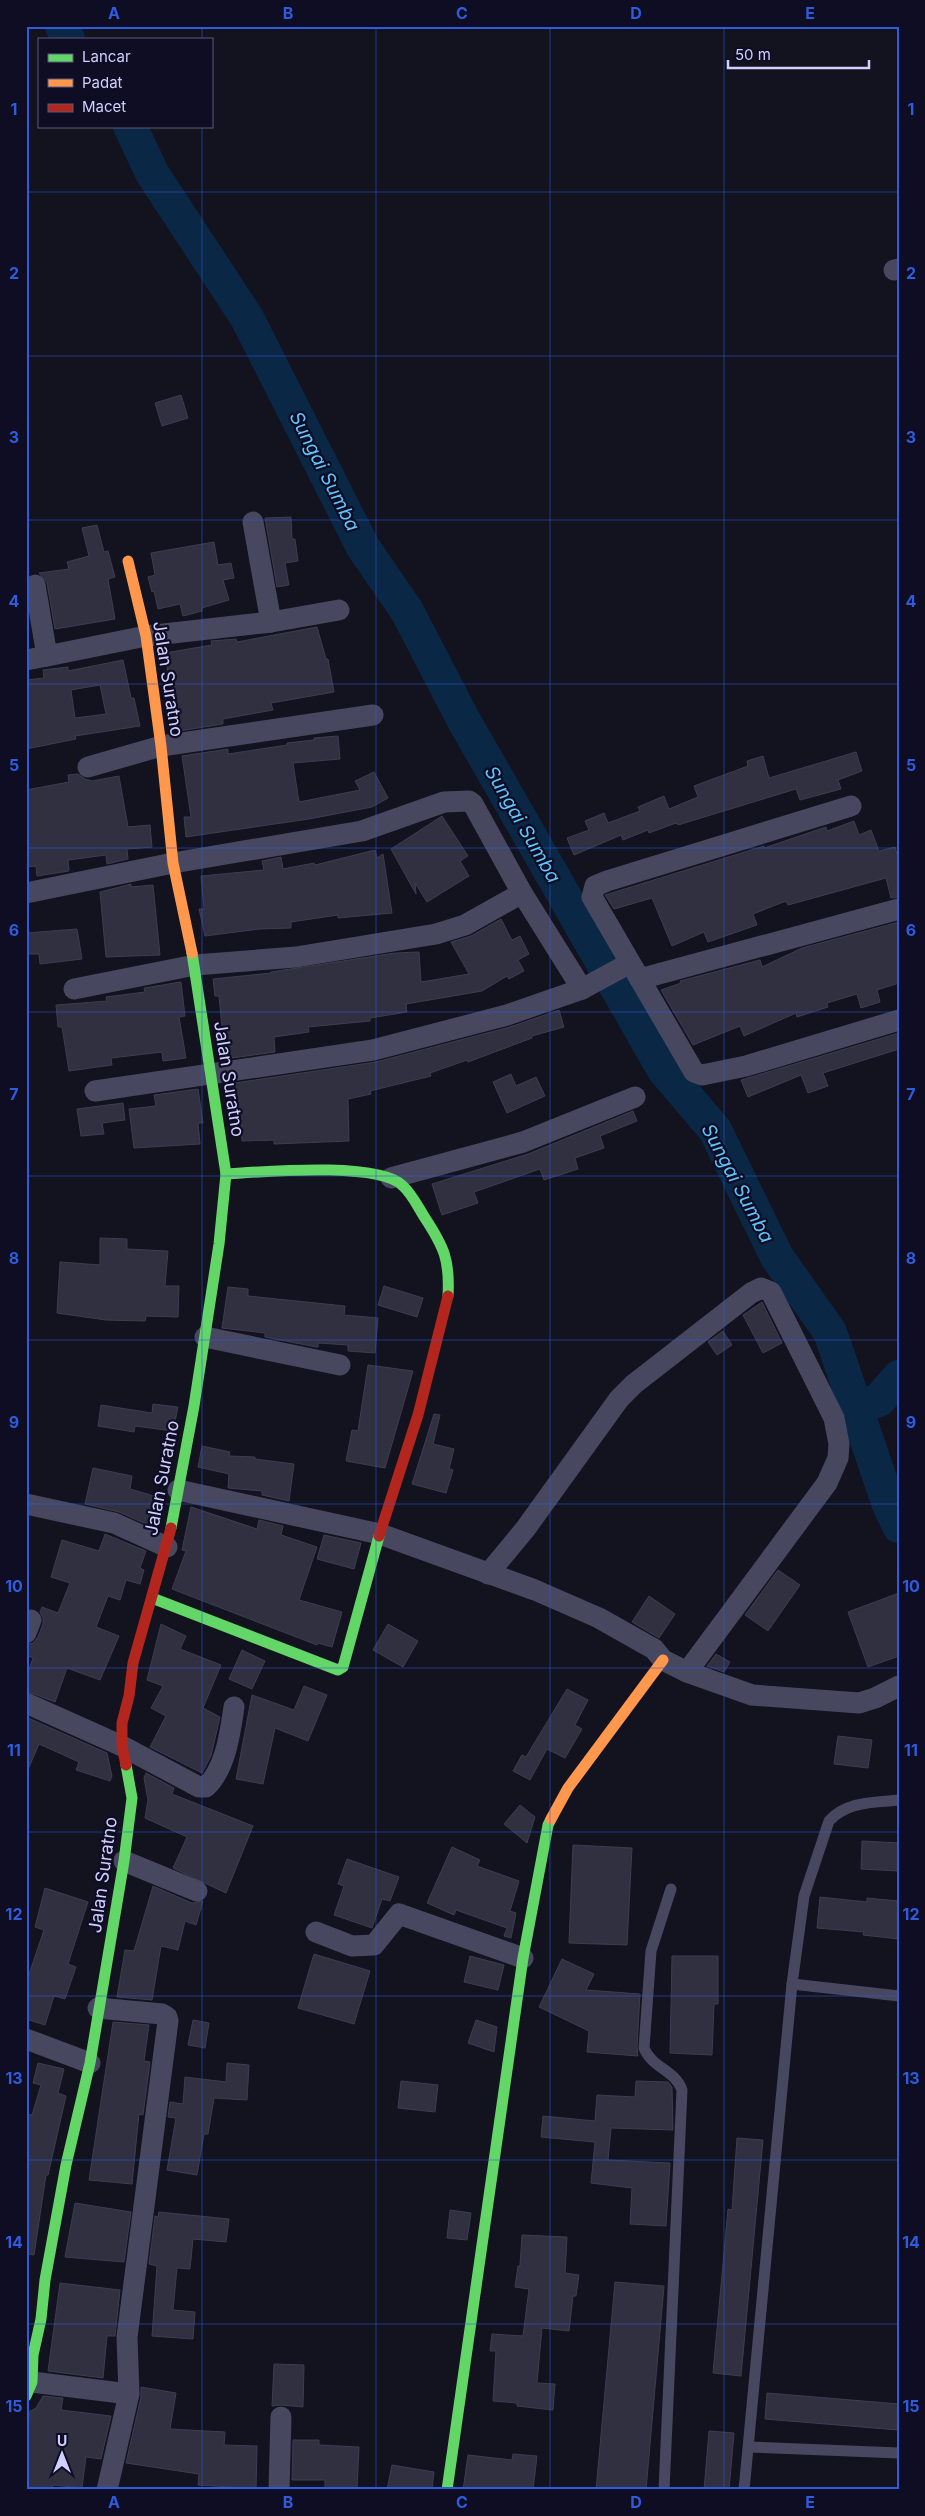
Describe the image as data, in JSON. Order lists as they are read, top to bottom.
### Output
{
  "streets": {
    "street": ["Jalan Suratno"]
  },
  "water": ["Sungai Sumba"],
  "legend": ["Lancar", "Padat", "Macet"],
  "scale_bar": "50 m",
  "north": "top",
  "grid": {
    "columns": [
      "A",
      "B",
      "C",
      "D",
      "E"
    ],
    "rows": [
      "1",
      "2",
      "3",
      "4",
      "5",
      "6",
      "7",
      "8",
      "9",
      "10",
      "11",
      "12",
      "13",
      "14",
      "15"
    ]
  }
}
